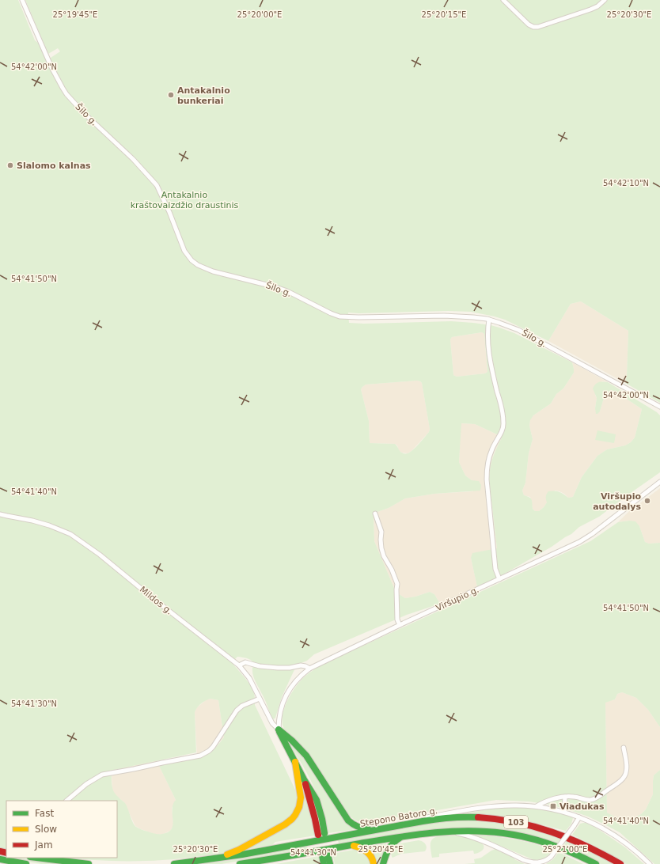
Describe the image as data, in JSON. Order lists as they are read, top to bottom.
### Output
{
  "streets": {
    "main road": ["Stepono Batoro g.", "103"],
    "street": ["Šilo g.", "Viršupio g.", "Mildos g."]
  },
  "crossings": [
    ["Viršupio g.", "Mildos g."]
  ],
  "parks": ["Antakalnio kraštovaizdžio draustinis"],
  "places": {
    "other": ["Antakalnio bunkeriai", "Slalomo kalnas", "Viršupio autodalys"],
    "transit": ["Viadukas"]
  },
  "legend": ["Fast", "Slow", "Jam"],
  "coordinates": [
    "25°19'45\"E",
    "25°20'00\"E",
    "25°20'15\"E",
    "25°20'30\"E",
    "54°42'00\"N",
    "54°42'10\"N",
    "54°41'50\"N",
    "54°41'40\"N",
    "54°41'30\"N",
    "25°20'45\"E",
    "25°21'00\"E"
  ]
}
